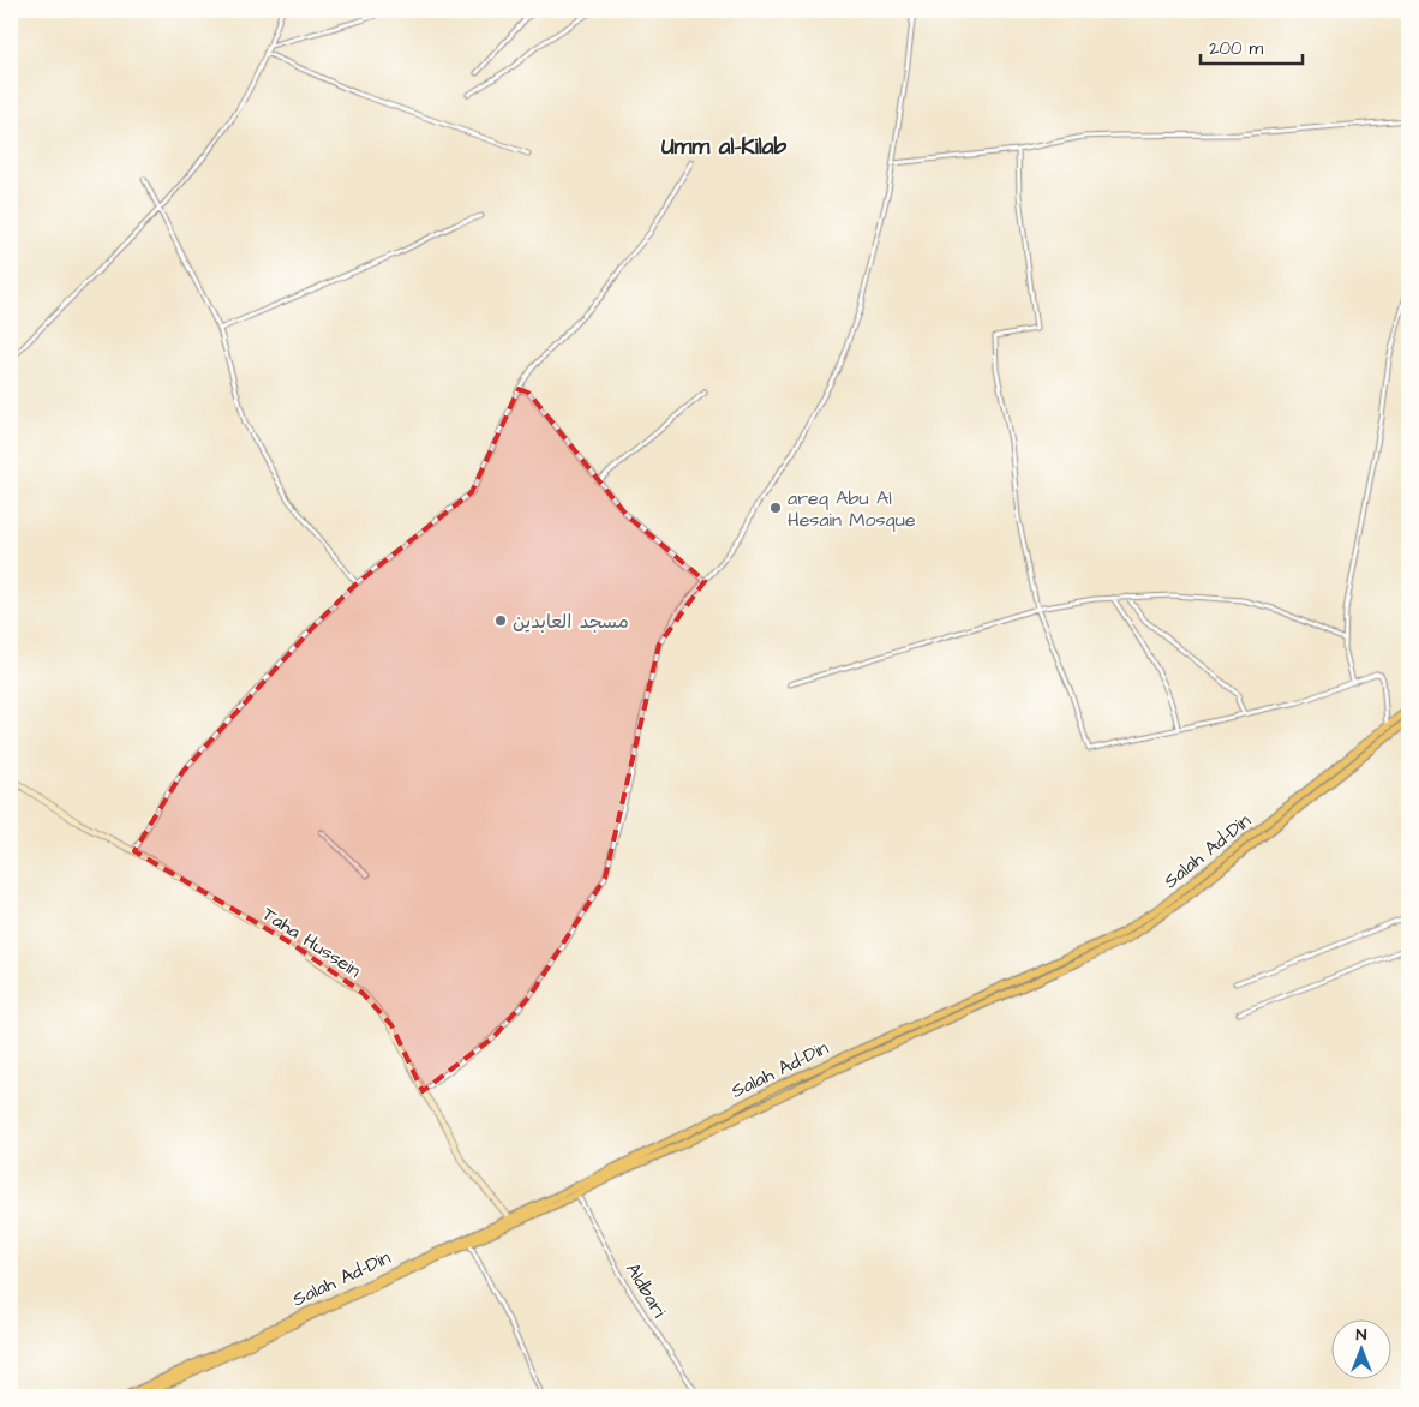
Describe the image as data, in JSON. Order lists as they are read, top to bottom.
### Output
{
  "streets": {
    "highway": ["Salah Ad-Din"],
    "street": ["Taha Hussein", "Aldbari"]
  },
  "crossings": [
    ["Salah Ad-Din", "Taha Hussein"],
    ["Salah Ad-Din", "Aldbari"]
  ],
  "districts": ["Umm al-Kilab"],
  "places": ["areq Abu Al Hesain Mosque", "مسجد العابدين"],
  "scale_bar": "200 m",
  "north": "top"
}
